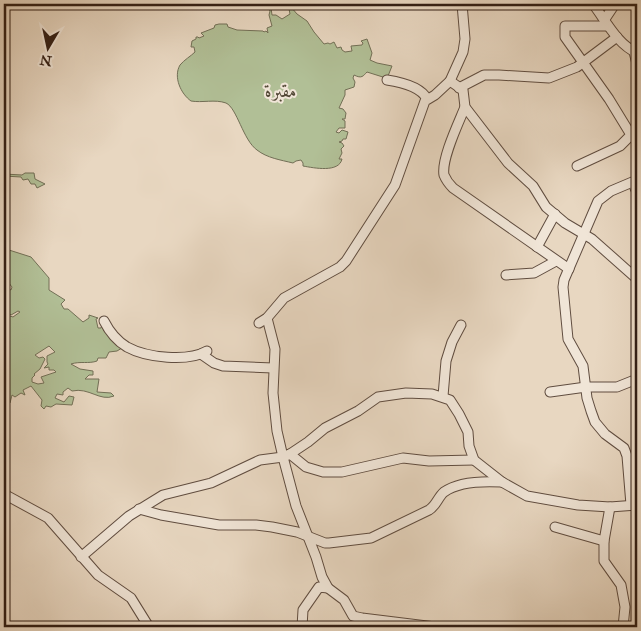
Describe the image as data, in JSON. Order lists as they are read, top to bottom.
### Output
{
  "parks": ["مقبرة"],
  "north": "bottom"
}
